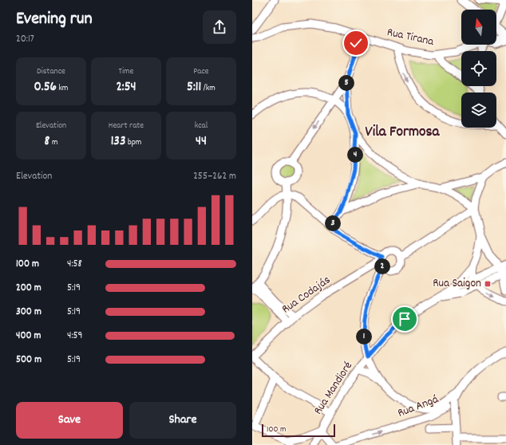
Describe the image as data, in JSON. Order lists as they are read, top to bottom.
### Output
{
  "streets": {
    "street": [
      "Rua Tirana",
      "Rua Codajás",
      "Rua Mandioré",
      "Rua Angá"
    ]
  },
  "one_way": ["Rua Angá"],
  "districts": ["Vila Formosa"],
  "places": {
    "transit": ["Rua Saigon"]
  },
  "scale_bar": "100 m",
  "north": "top",
  "page": {
    "heading": ["Evening run", "20:17"],
    "stats": [
      ["Distance", "0.56 km"],
      ["Time", "2:54"],
      ["Pace", "5:11 /km"],
      ["Elevation", "8 m"],
      ["Heart rate", "133 bpm"],
      ["kcal", "44"]
    ],
    "pins": [
      "5",
      "4",
      "3",
      "2",
      "1"
    ],
    "chart": ["Elevation", "255–262 m"],
    "list": [
      {
        "name": "100 m",
        "note": "4:58"
      },
      {
        "name": "200 m",
        "note": "5:19"
      },
      {
        "name": "300 m",
        "note": "5:19"
      },
      {
        "name": "400 m",
        "note": "4:59"
      },
      {
        "name": "500 m",
        "note": "5:19"
      }
    ],
    "buttons": ["Save", "Share"],
    "scale": "100 m"
  }
}
